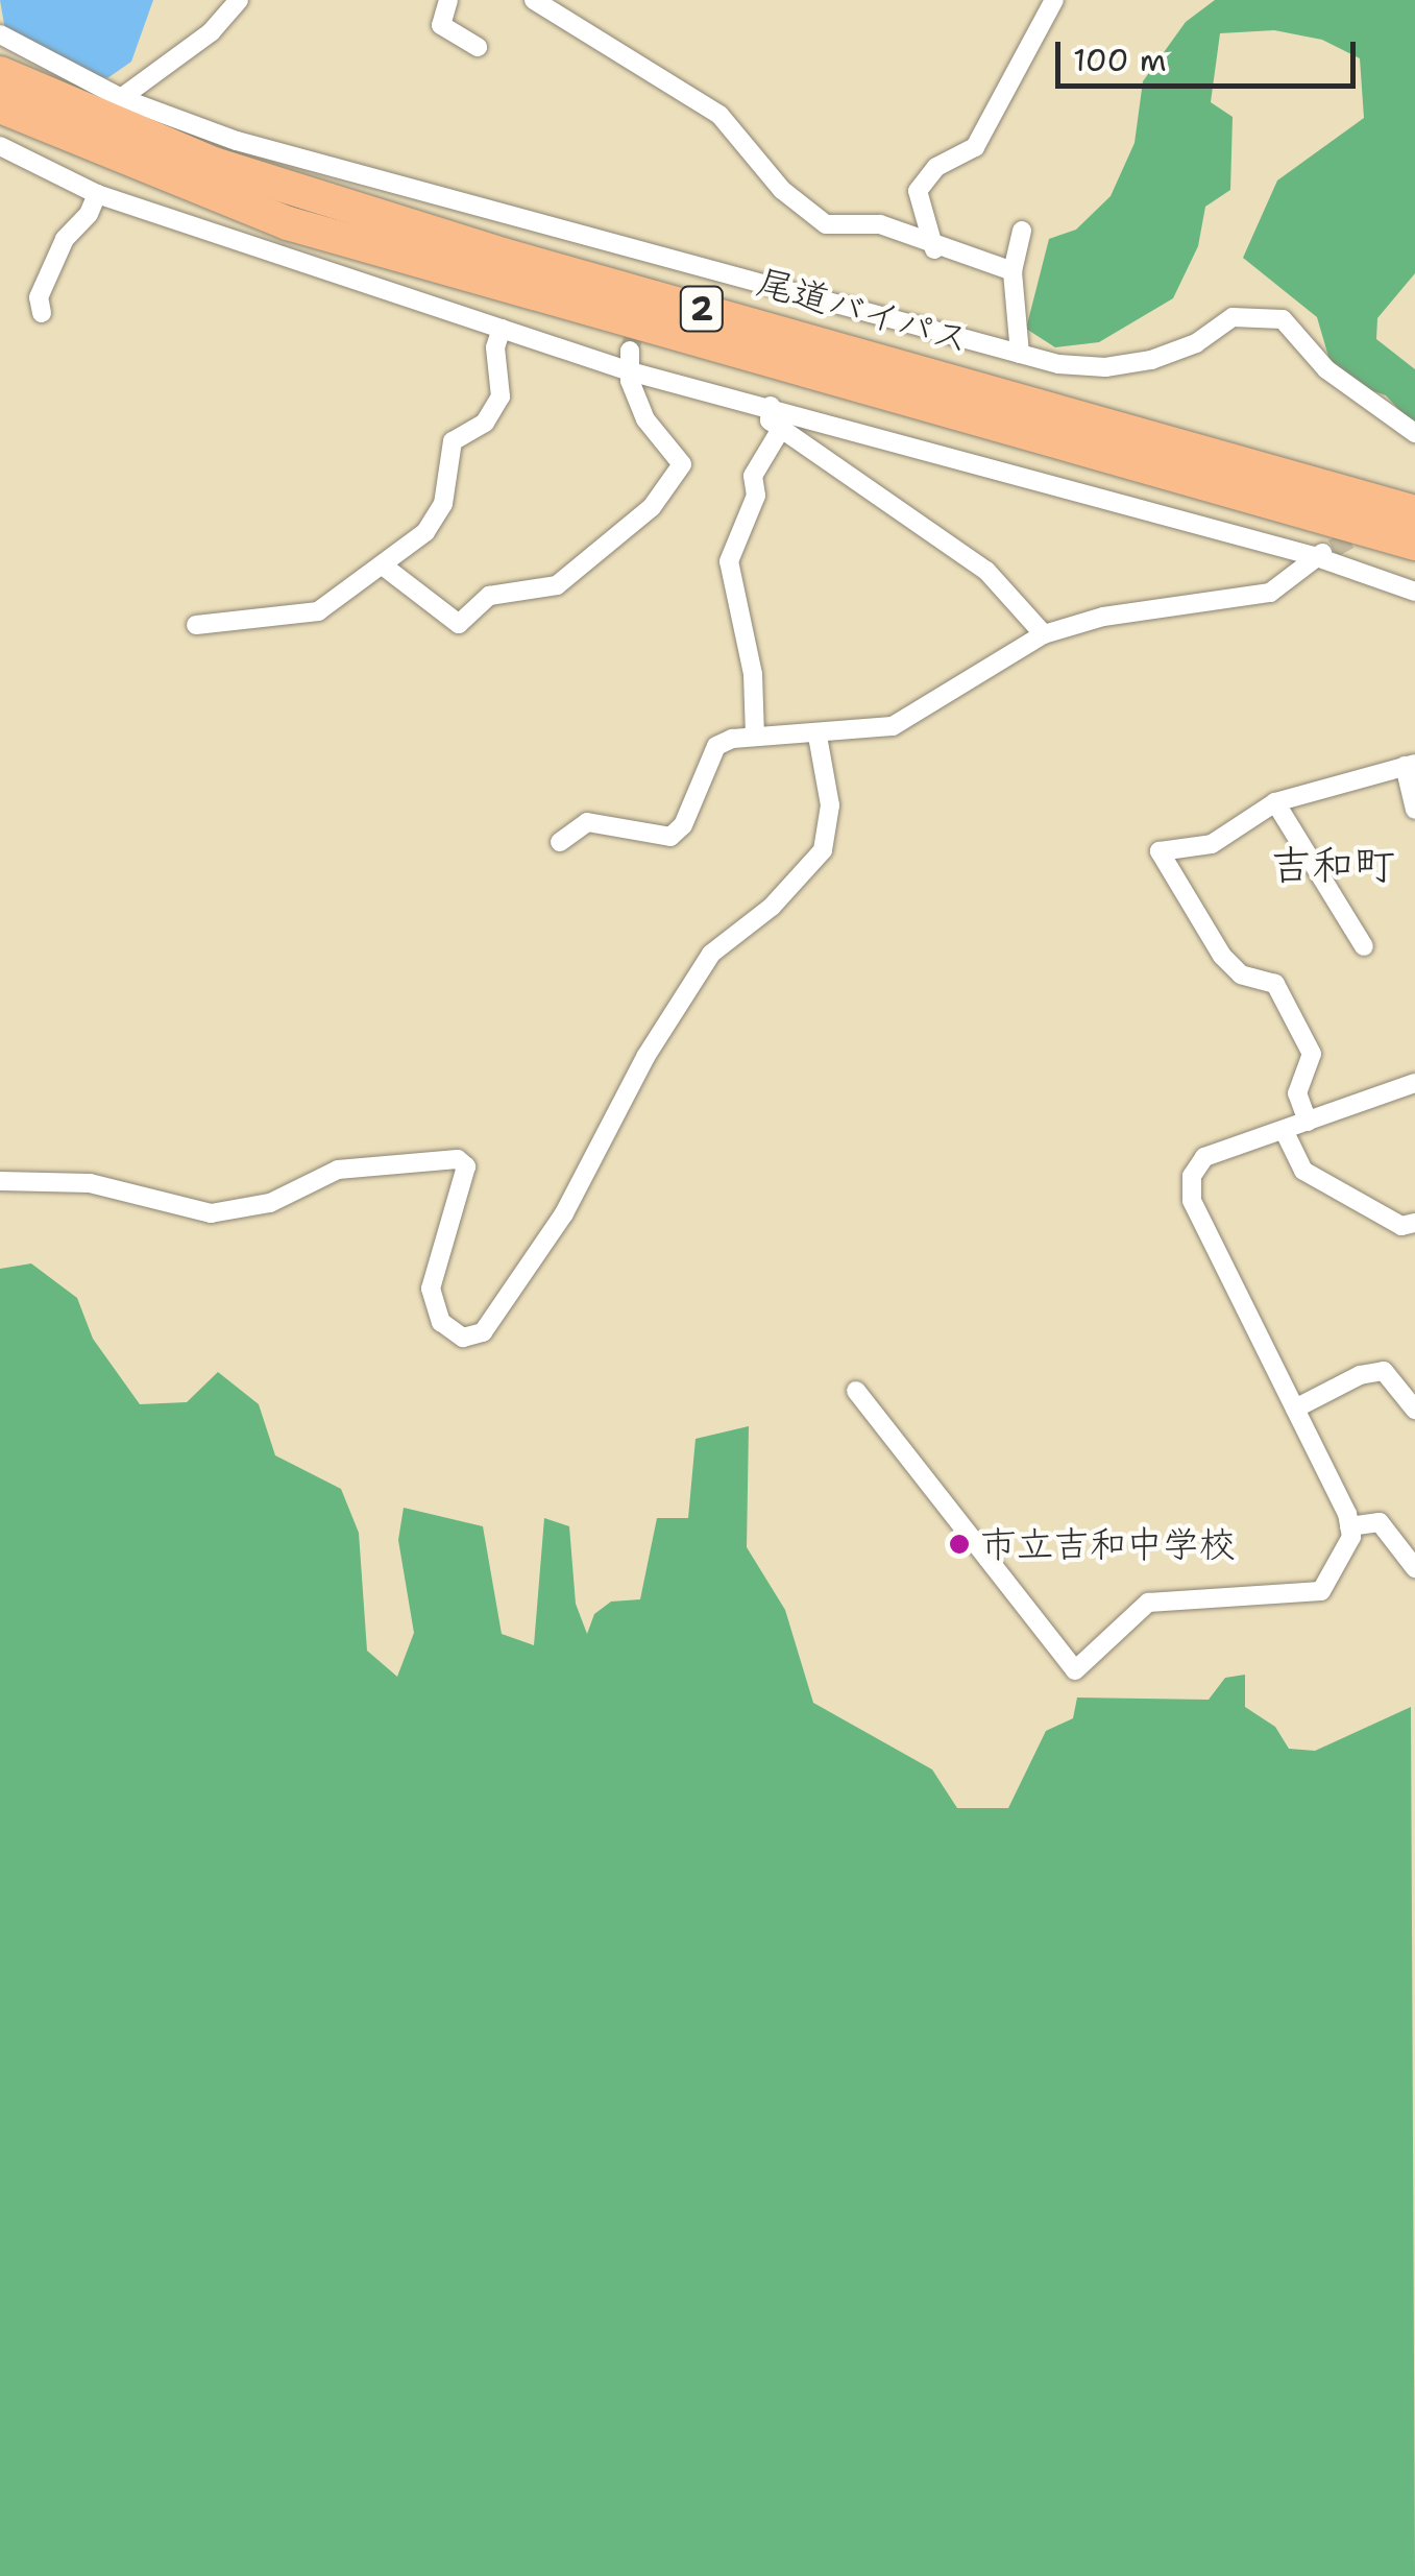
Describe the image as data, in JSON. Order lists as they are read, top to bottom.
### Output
{
  "streets": {
    "highway": ["2", "尾道バイパス"]
  },
  "districts": ["吉和町"],
  "places": ["市立吉和中学校"],
  "scale_bar": "100 m"
}
